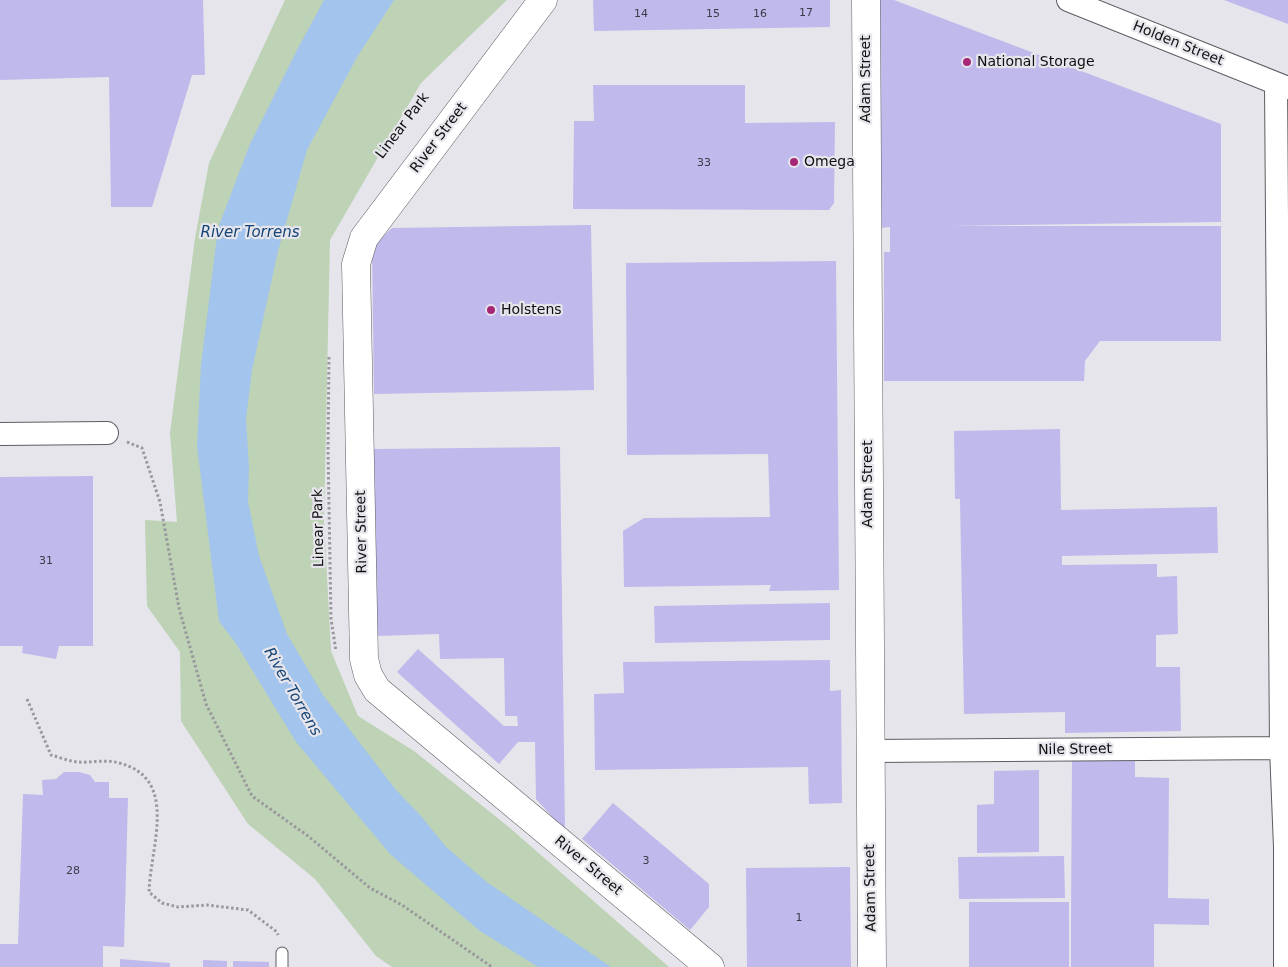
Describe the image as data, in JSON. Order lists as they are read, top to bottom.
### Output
{
  "streets": {
    "street": [
      "Holden Street",
      "Adam Street",
      "River Street",
      "Nile Street"
    ],
    "path": ["Linear Park"]
  },
  "crossings": [
    ["Adam Street", "Nile Street"]
  ],
  "water": ["River Torrens"],
  "places": ["National Storage", "Omega", "Holstens"],
  "house_numbers": [
    "17",
    "14",
    "15",
    "16",
    "33",
    "31",
    "3",
    "28",
    "1"
  ]
}
